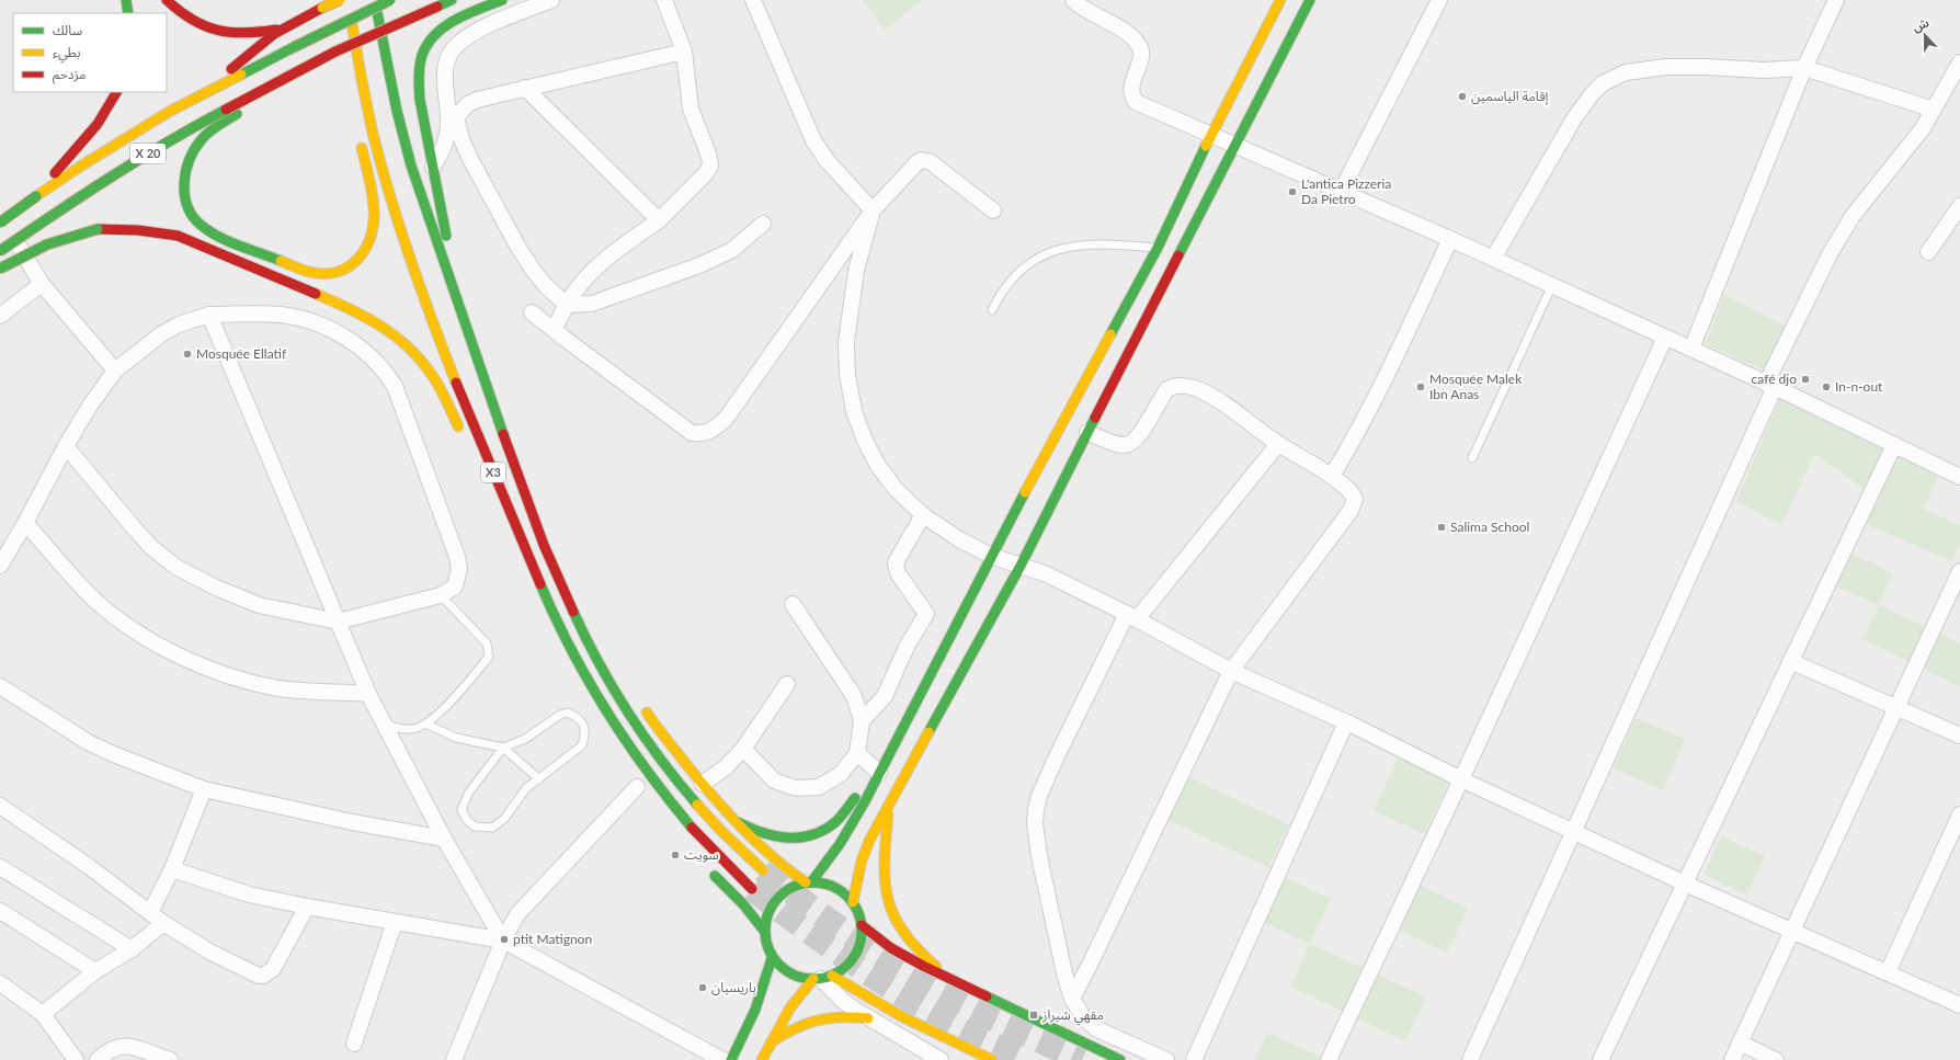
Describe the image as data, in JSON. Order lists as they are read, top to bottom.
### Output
{
  "streets": {
    "main road": ["X 20", "X3"]
  },
  "places": {
    "other": [
      "إقامة الياسمين",
      "L'antica Pizzeria Da Pietro",
      "Mosquée Ellatif",
      "café djo",
      "Mosquée Malek Ibn Anas",
      "In-n-out",
      "Salima School",
      "سويت",
      "ptit Matignon",
      "باريسيان"
    ],
    "transit": ["مقهي شيراز"]
  },
  "legend": ["سالك", "بطيء", "مزدحم"],
  "north": "top"
}
